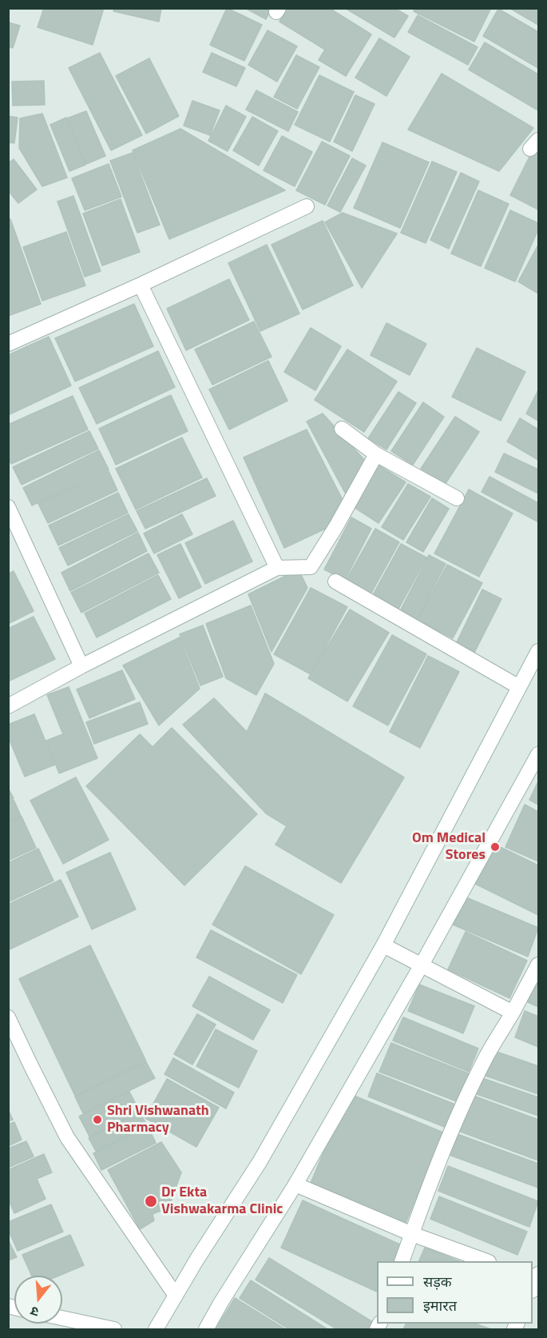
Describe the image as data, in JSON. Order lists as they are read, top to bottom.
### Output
{
  "places": ["Om Medical Stores", "Shri Vishwanath Pharmacy", "Dr Ekta Vishwakarma Clinic"],
  "legend": ["सड़क", "इमारत"],
  "north": "bottom"
}
